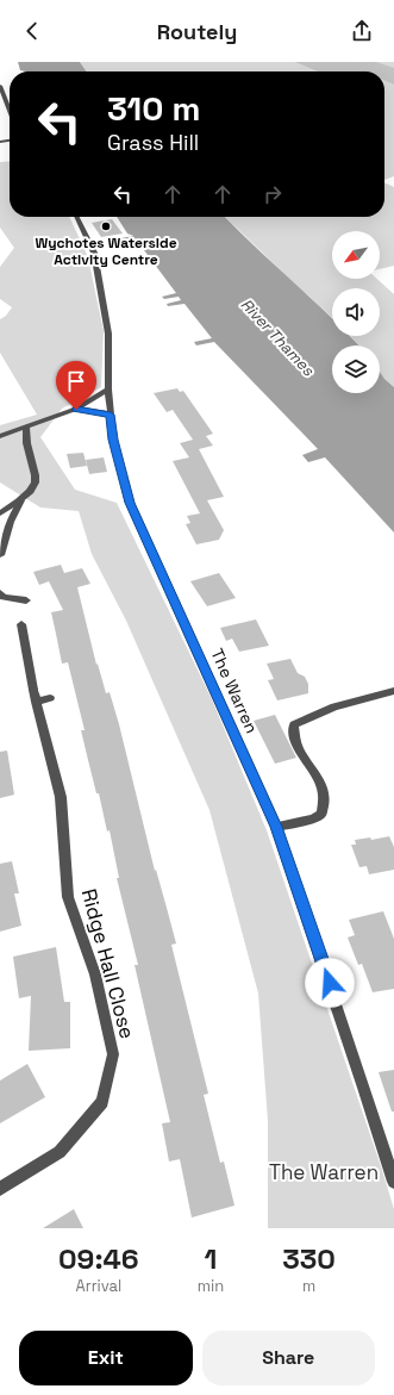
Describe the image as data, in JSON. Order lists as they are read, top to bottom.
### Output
{
  "streets": {
    "street": ["The Warren", "Ridge Hall Close"]
  },
  "water": ["River Thames"],
  "parks": ["The Warren"],
  "places": ["Wychotes Waterside Activity Centre"],
  "north": "bottom left",
  "page": {
    "header": "Routely",
    "turn": ["310 m", "Grass Hill"],
    "eta": [
      "09:46",
      "Arrival",
      "1",
      "min",
      "330",
      "m"
    ],
    "buttons": ["Exit", "Share"]
  }
}
